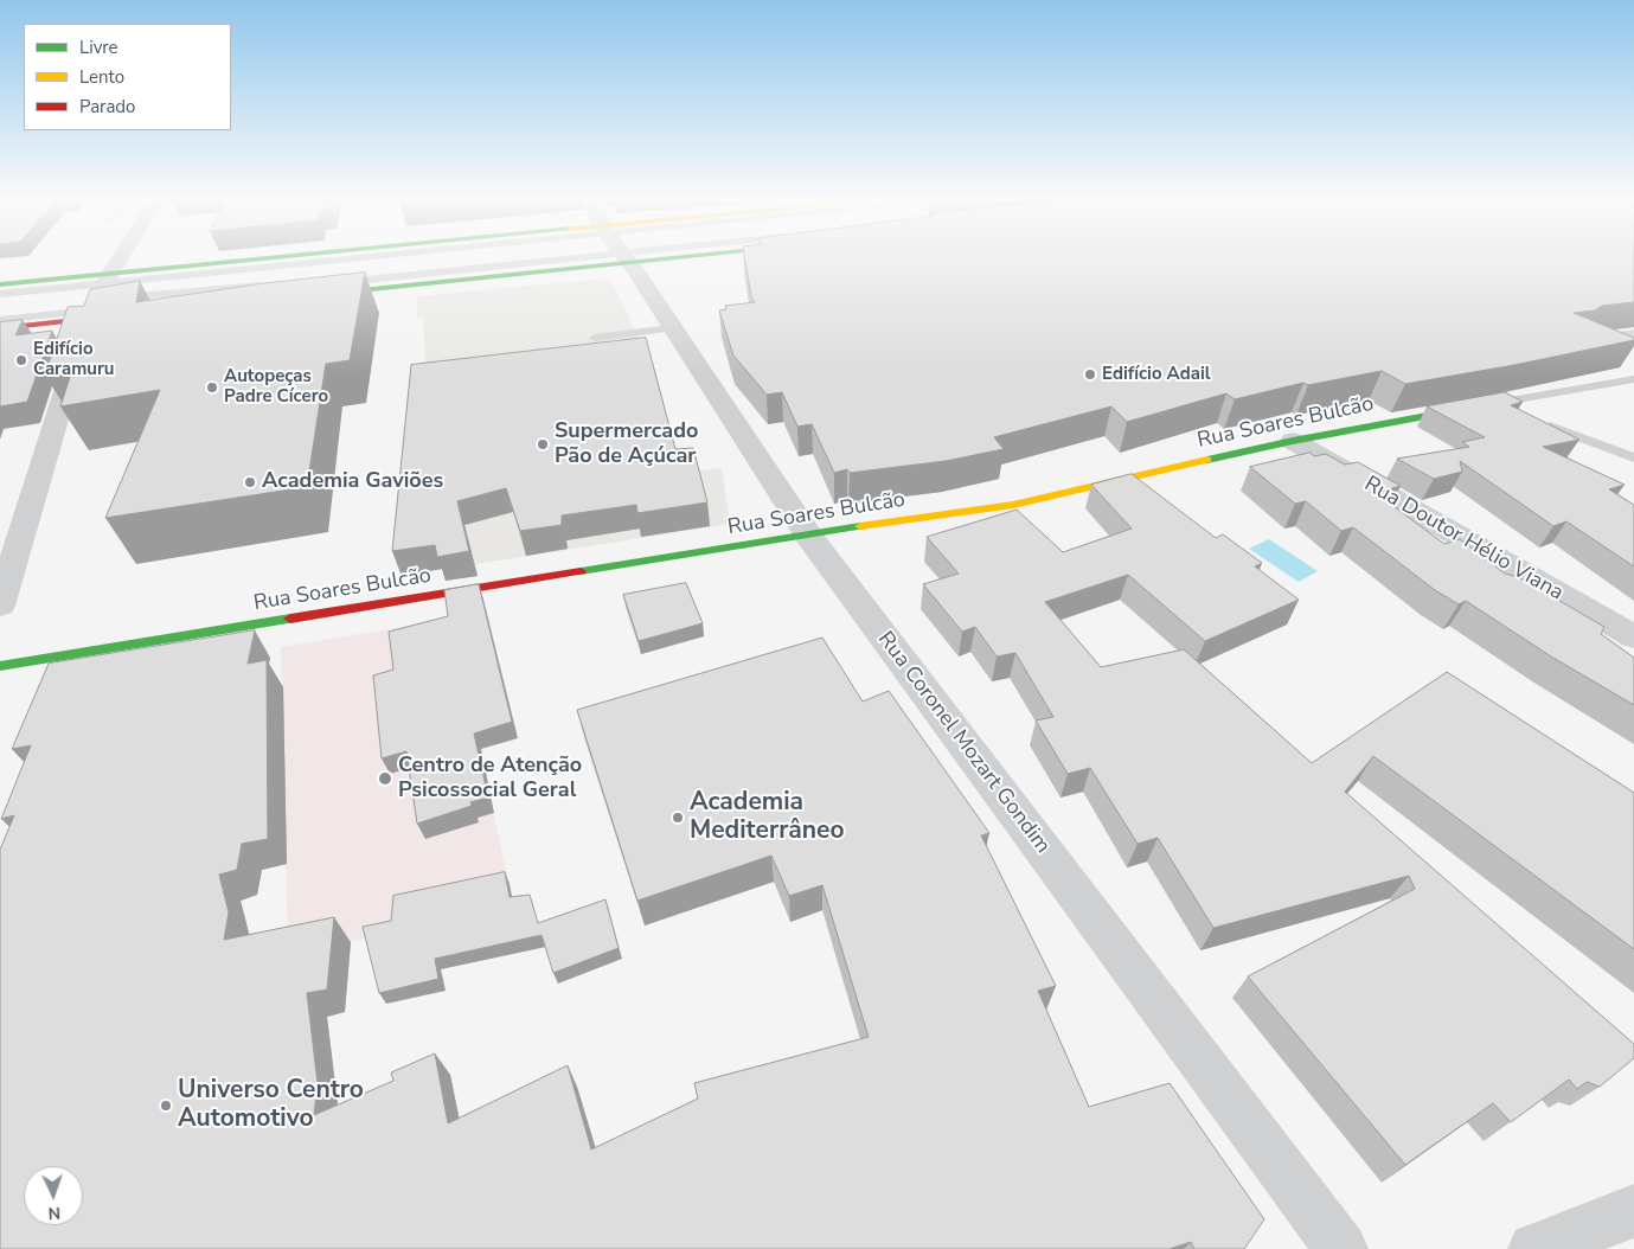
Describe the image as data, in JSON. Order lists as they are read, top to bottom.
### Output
{
  "streets": {
    "main road": ["Rua Soares Bulcão"],
    "street": ["Rua Doutor Hélio Viana", "Rua Coronel Mozart Gondim"]
  },
  "crossings": [
    ["Rua Soares Bulcão", "Rua Doutor Hélio Viana"],
    ["Rua Soares Bulcão", "Rua Coronel Mozart Gondim"]
  ],
  "places": [
    "Edifício Caramuru",
    "Edifício Adail",
    "Autopeças Padre Cícero",
    "Supermercado Pão de Açúcar",
    "Academia Gaviões",
    "Centro de Atenção Psicossocial Geral",
    "Academia Mediterrâneo",
    "Universo Centro Automotivo"
  ],
  "legend": ["Livre", "Lento", "Parado"],
  "north": "bottom"
}
